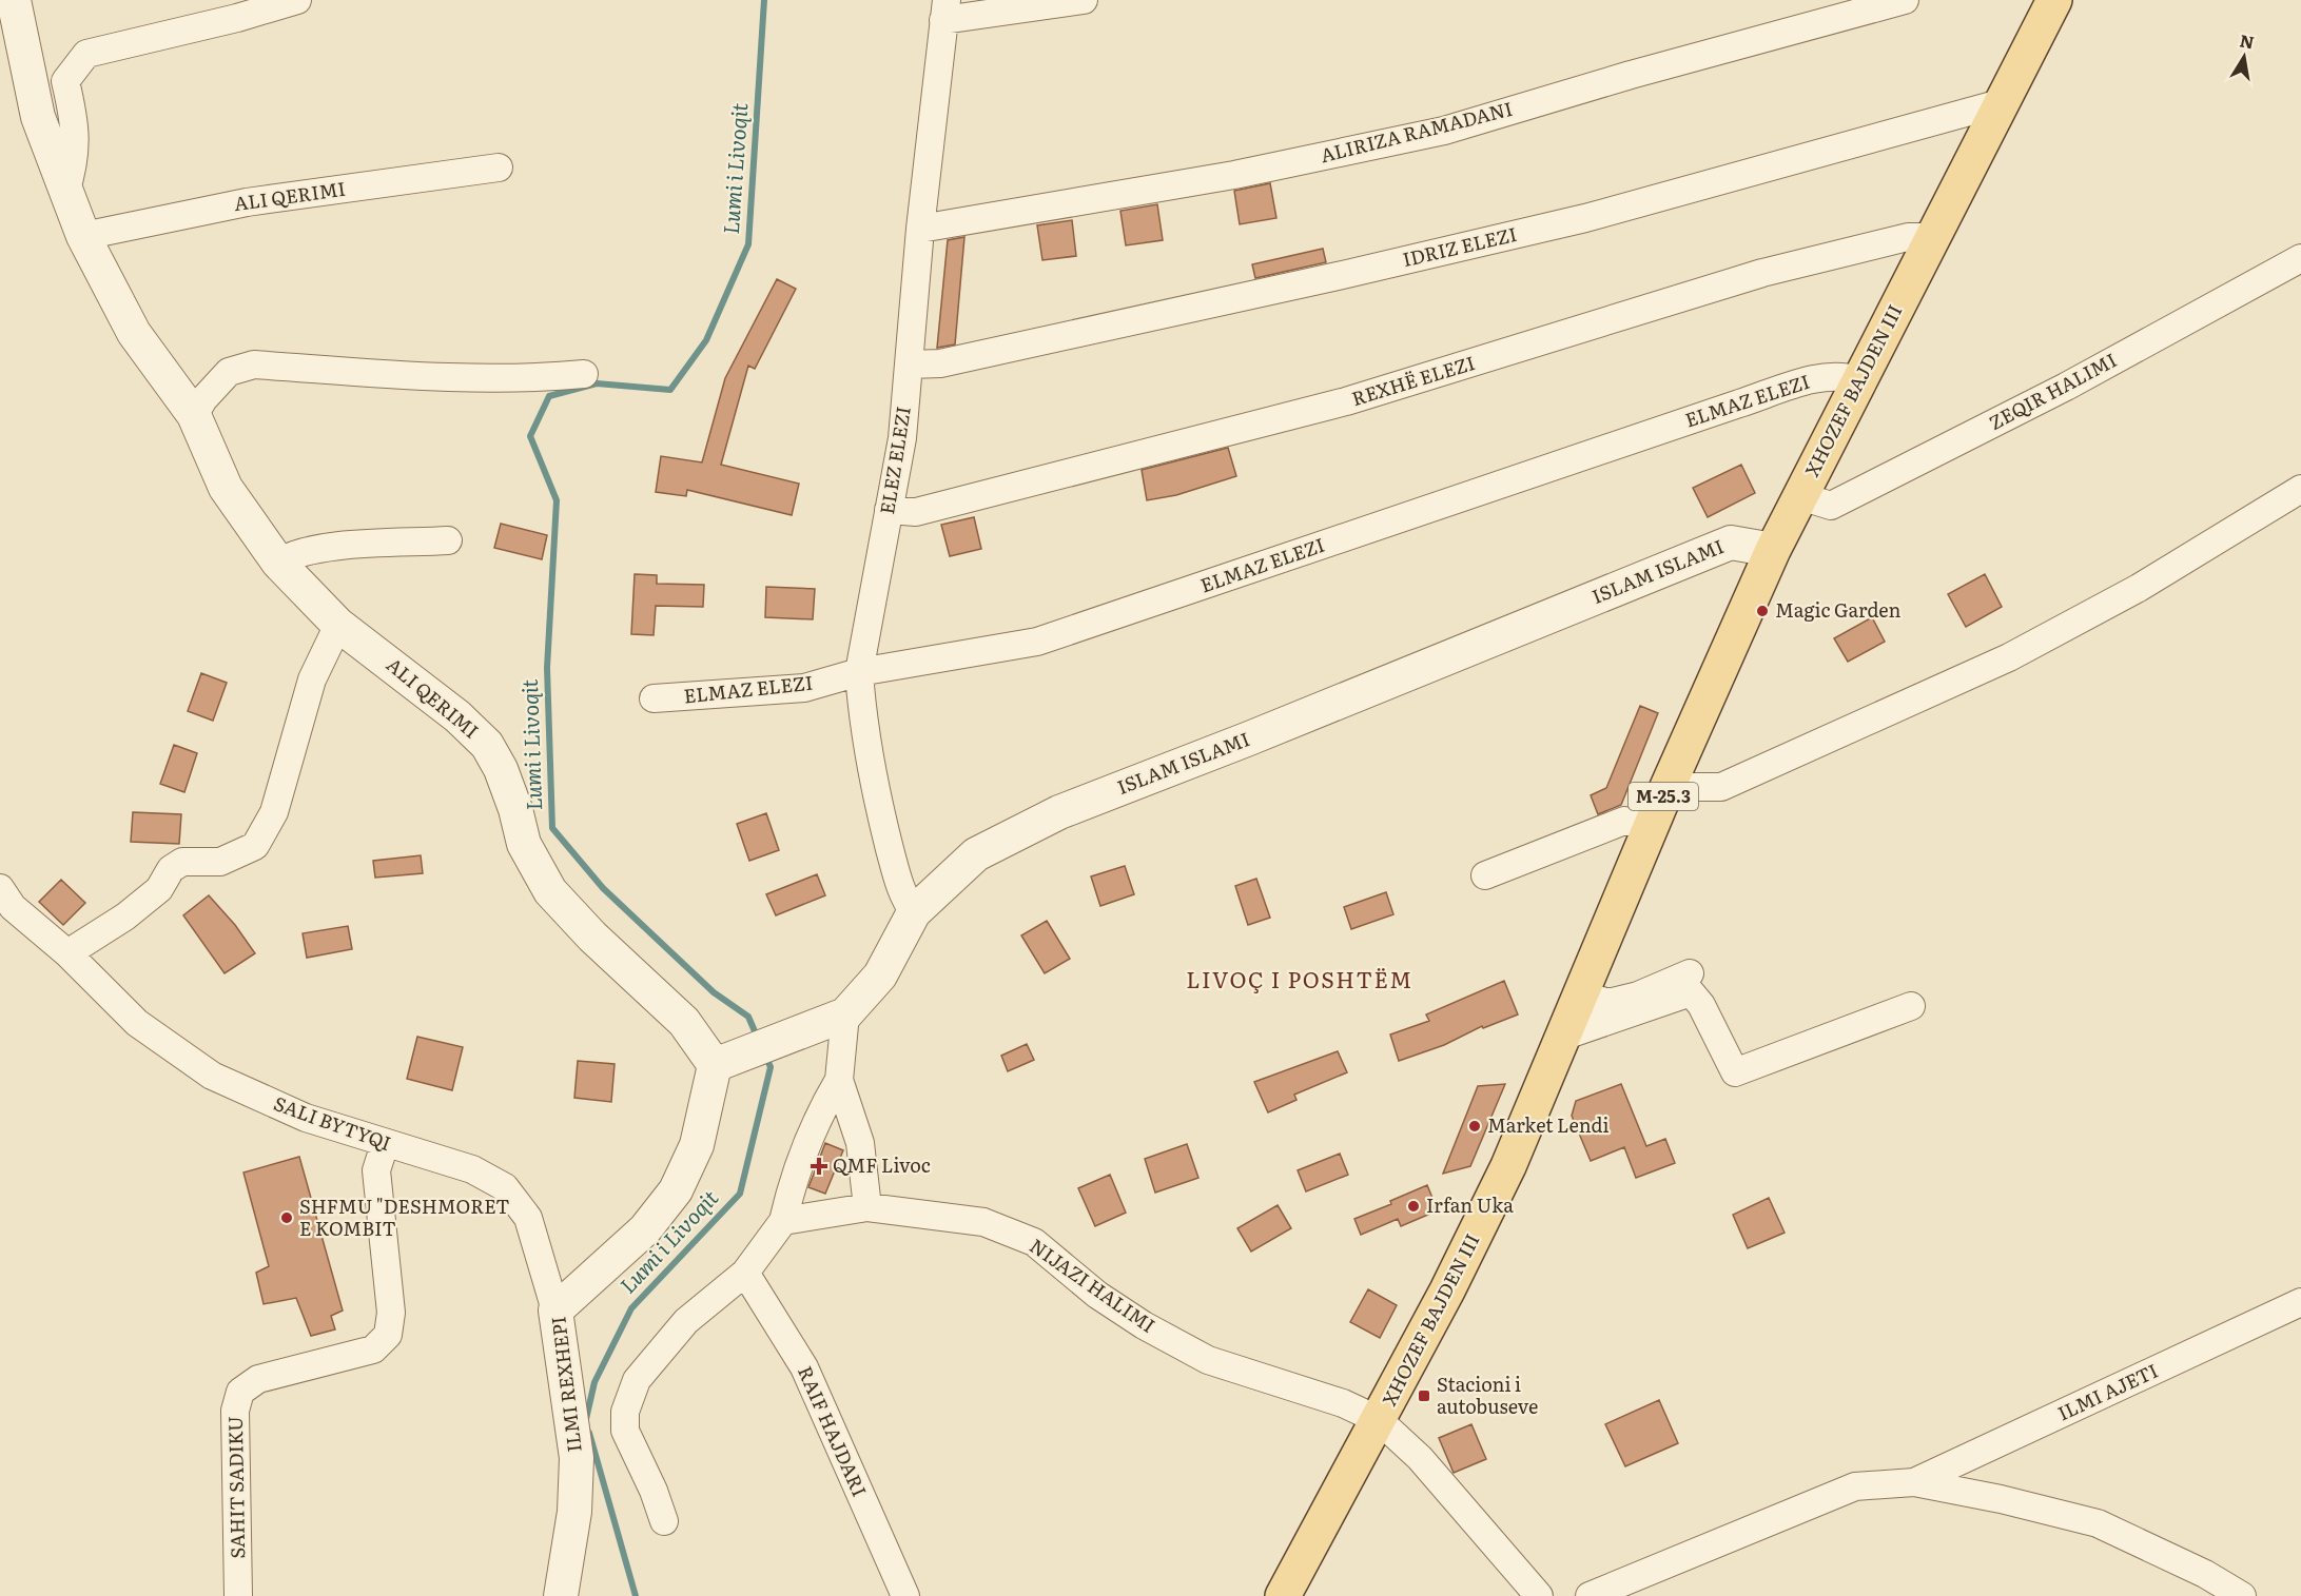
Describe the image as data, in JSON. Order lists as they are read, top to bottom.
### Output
{
  "streets": {
    "main road": ["XHOZEF BAJDEN III", "M-25.3"],
    "street": [
      "ALIRIZA RAMADANI",
      "ALI QERIMI",
      "IDRIZ ELEZI",
      "REXHË ELEZI",
      "ZEQIR HALIMI",
      "ELMAZ ELEZI",
      "ELEZ ELEZI",
      "ISLAM ISLAMI",
      "SALI BYTYQI",
      "NIJAZI HALIMI",
      "ILMI REXHEPI",
      "ILMI AJETI",
      "RAIF HAJDARI",
      "SAHIT SADIKU"
    ]
  },
  "crossings": [
    ["ALIRIZA RAMADANI", "ELEZ ELEZI"],
    ["ALI QERIMI", "ILMI REXHEPI"],
    ["IDRIZ ELEZI", "XHOZEF BAJDEN III"],
    ["IDRIZ ELEZI", "ELEZ ELEZI"],
    ["REXHË ELEZI", "XHOZEF BAJDEN III"],
    ["REXHË ELEZI", "ELEZ ELEZI"],
    ["XHOZEF BAJDEN III", "ZEQIR HALIMI"],
    ["XHOZEF BAJDEN III", "ELMAZ ELEZI"],
    ["XHOZEF BAJDEN III", "ISLAM ISLAMI"],
    ["XHOZEF BAJDEN III", "NIJAZI HALIMI"],
    ["ELMAZ ELEZI", "ELEZ ELEZI"],
    ["ELEZ ELEZI", "ISLAM ISLAMI"],
    ["SALI BYTYQI", "ILMI REXHEPI"],
    ["SALI BYTYQI", "SAHIT SADIKU"]
  ],
  "districts": ["LIVOÇ I POSHTËM"],
  "water": ["Lumi i Livoqit"],
  "places": {
    "other": [
      "Magic Garden",
      "Market Lendi",
      "Irfan Uka",
      "SHFMU \"DESHMORET E KOMBIT"
    ],
    "health": ["QMF Livoc"],
    "transit": ["Stacioni i autobuseve"]
  },
  "north": "top"
}
